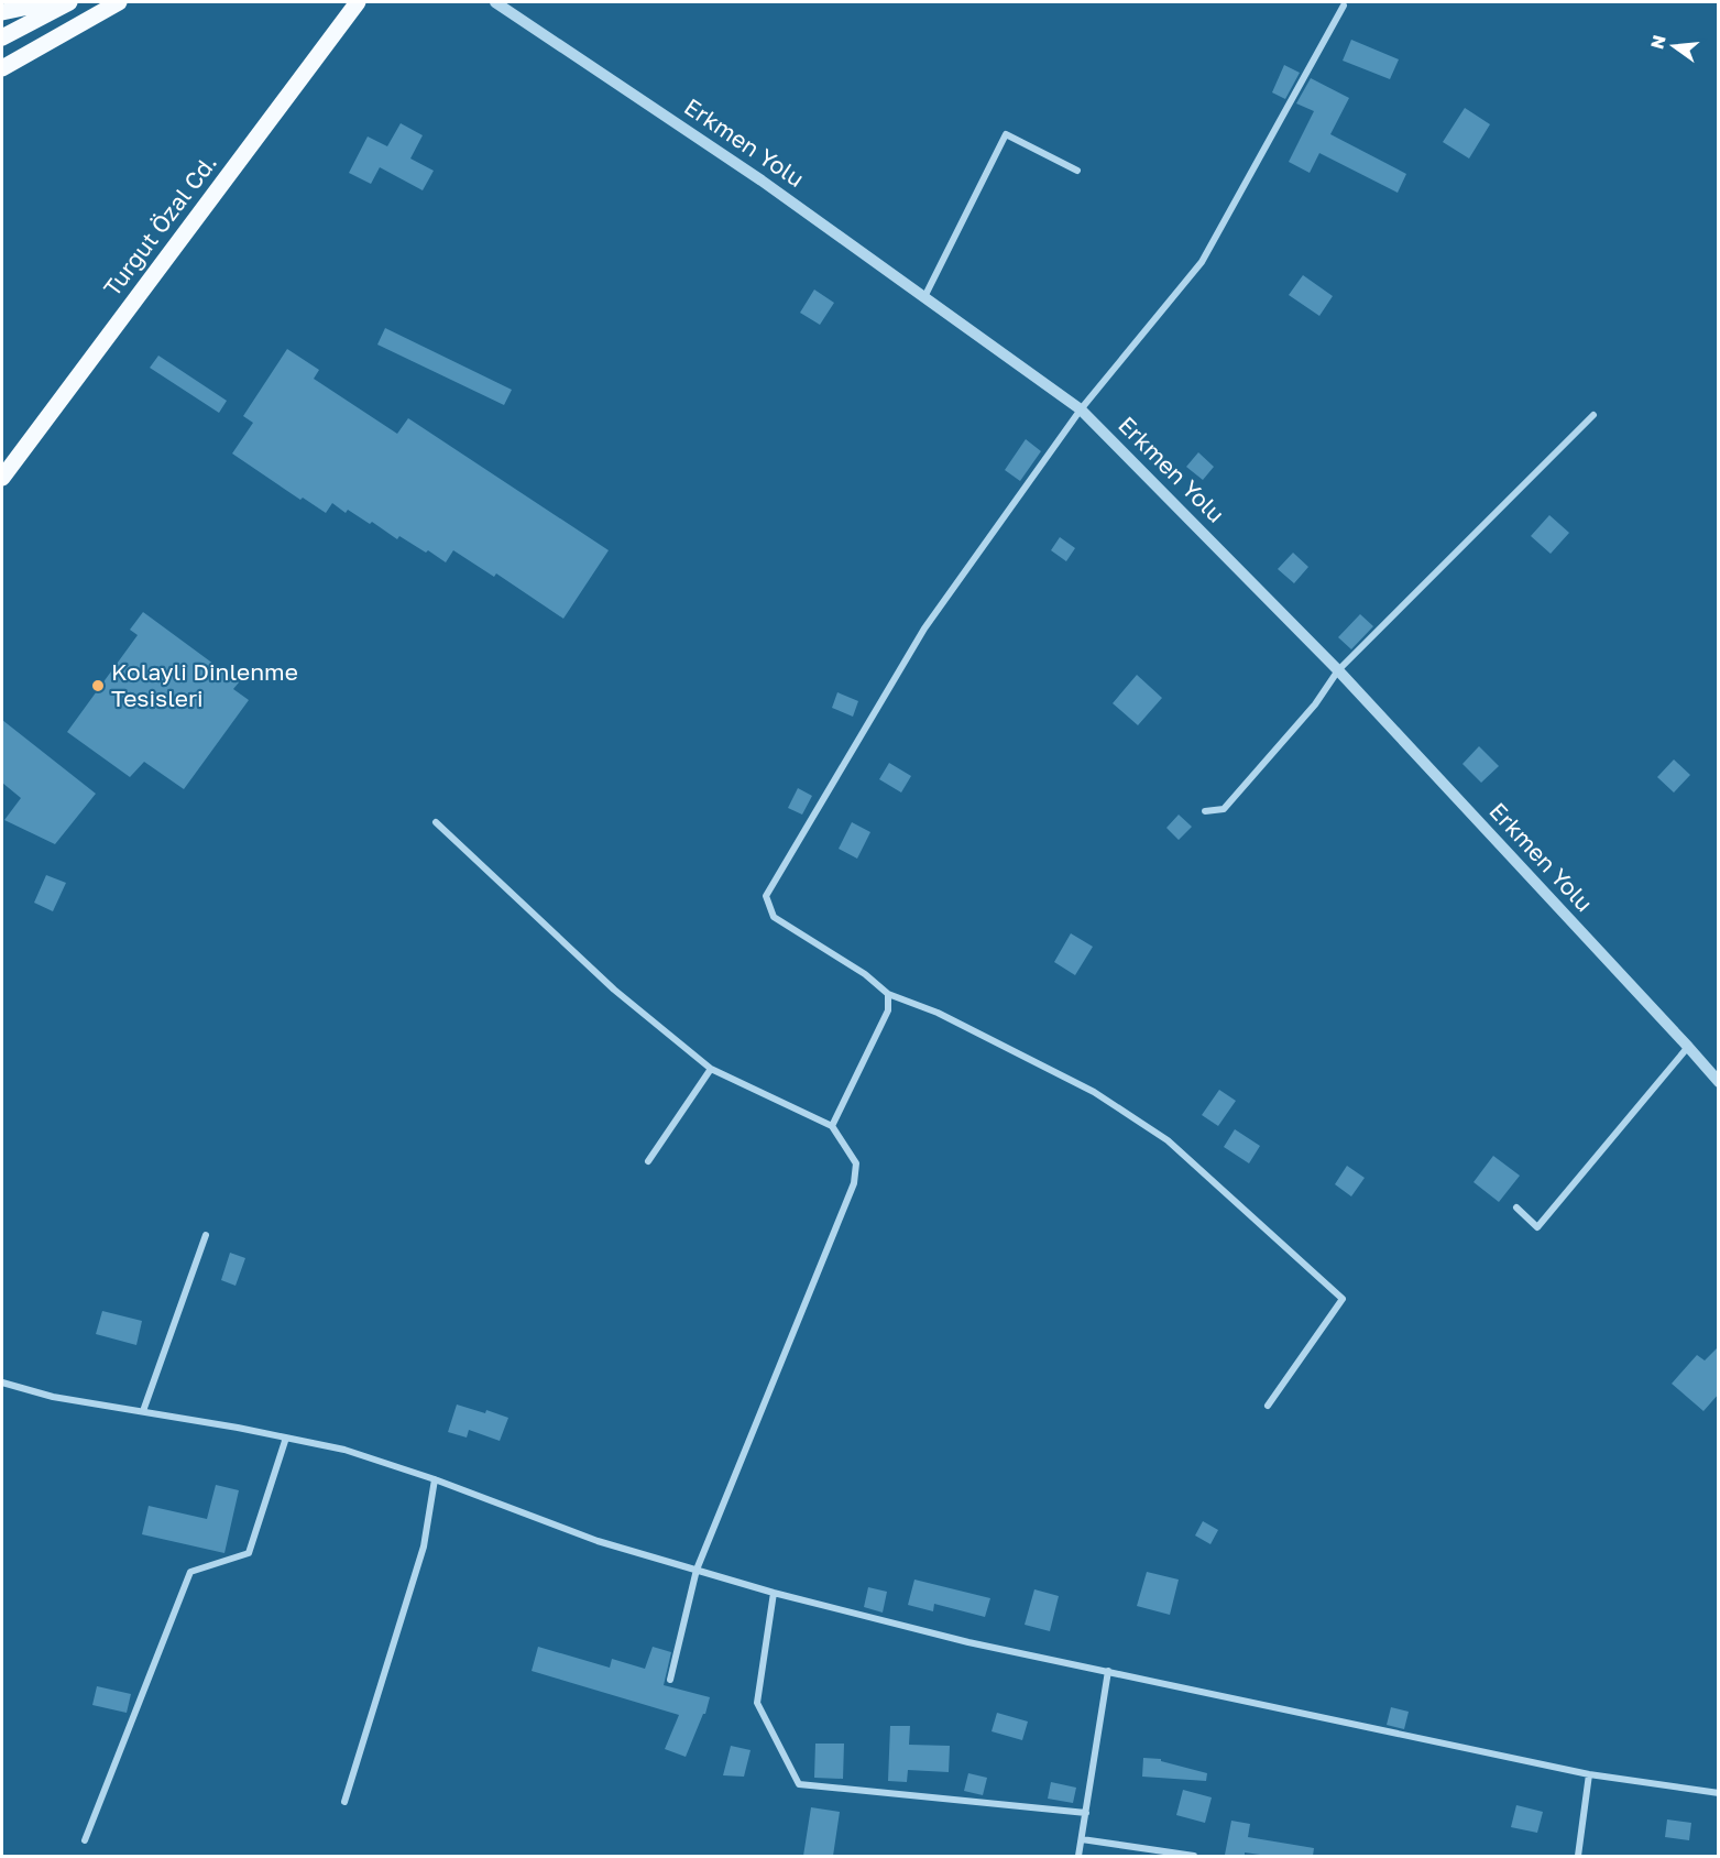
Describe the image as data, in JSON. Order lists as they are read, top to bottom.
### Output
{
  "streets": {
    "main road": ["Turgut Özal Cd."],
    "street": ["Erkmen Yolu"]
  },
  "places": ["Kolayli Dinlenme Tesisleri"],
  "north": "left"
}
